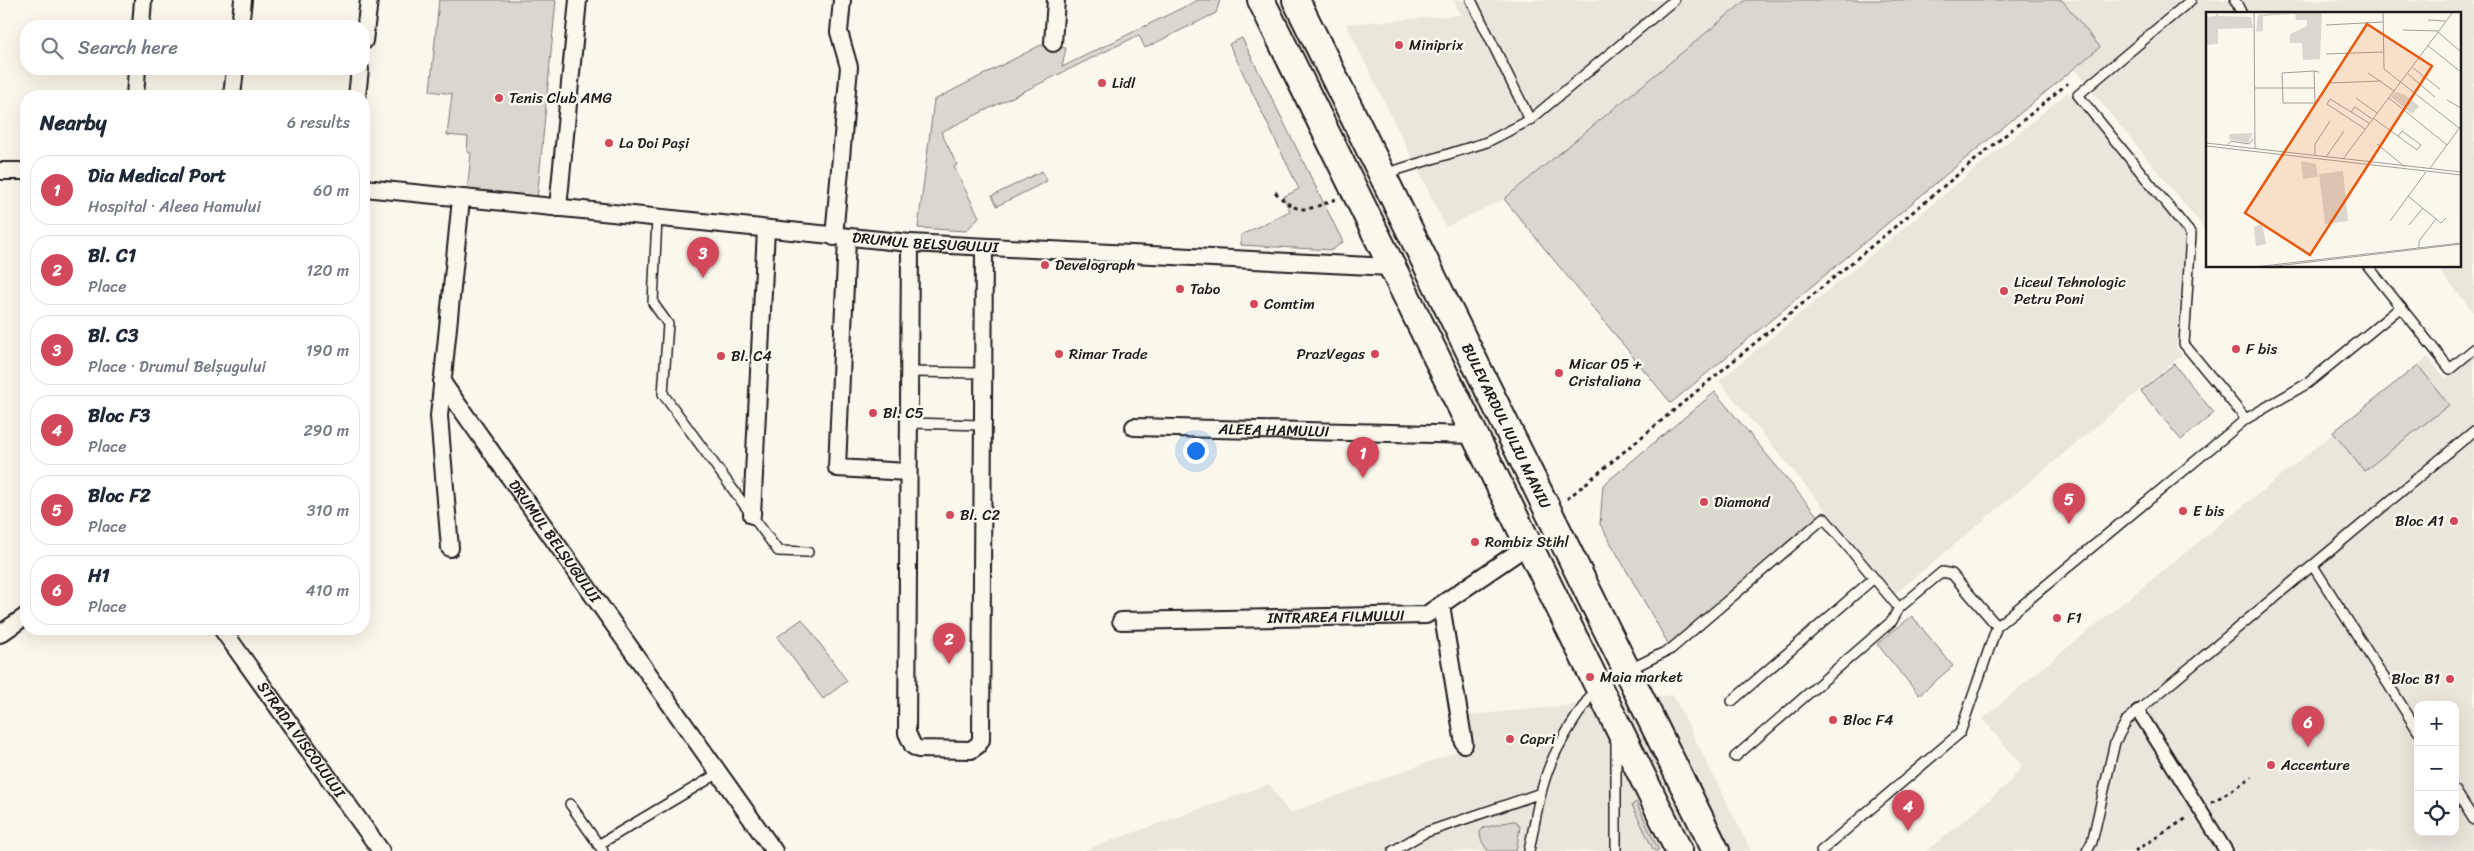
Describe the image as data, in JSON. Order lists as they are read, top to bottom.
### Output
{
  "streets": {
    "main road": ["BULEVARDUL IULIU MANIU"],
    "street": [
      "DRUMUL BELȘUGULUI",
      "ALEEA HAMULUI",
      "INTRAREA FILMULUI",
      "STRADA VISCOLULUI"
    ]
  },
  "places": [
    "Miniprix",
    "Lidl",
    "Tenis Club AMG",
    "La Doi Pași",
    "Develograph",
    "Tabo",
    "Liceul Tehnologic Petru Poni",
    "Comtim",
    "F bis",
    "Rimar Trade",
    "PrazVegas",
    "Bl. C4",
    "Micar 05 + Cristaliana",
    "Bl. C5",
    "Diamond",
    "E bis",
    "Bl. C2",
    "Bloc A1",
    "Rombiz Stihl",
    "F1",
    "Maia market",
    "Bloc B1",
    "Bloc F4",
    "Capri",
    "Accenture"
  ],
  "page": {
    "search": "Search here",
    "heading": ["Nearby", "6 results"],
    "list": [
      {
        "mark": "1",
        "name": "Dia Medical Port",
        "note": "Hospital · Aleea Hamului",
        "value": "60 m"
      },
      {
        "mark": "2",
        "name": "Bl. C1",
        "note": "Place",
        "value": "120 m"
      },
      {
        "mark": "3",
        "name": "Bl. C3",
        "note": "Place · Drumul Belșugului",
        "value": "190 m"
      },
      {
        "mark": "4",
        "name": "Bloc F3",
        "note": "Place",
        "value": "290 m"
      },
      {
        "mark": "5",
        "name": "Bloc F2",
        "note": "Place",
        "value": "310 m"
      },
      {
        "mark": "6",
        "name": "H1",
        "note": "Place",
        "value": "410 m"
      }
    ],
    "pins": [
      "3",
      "1",
      "5",
      "2",
      "6",
      "4"
    ],
    "map_buttons": ["+", "−"]
  }
}
